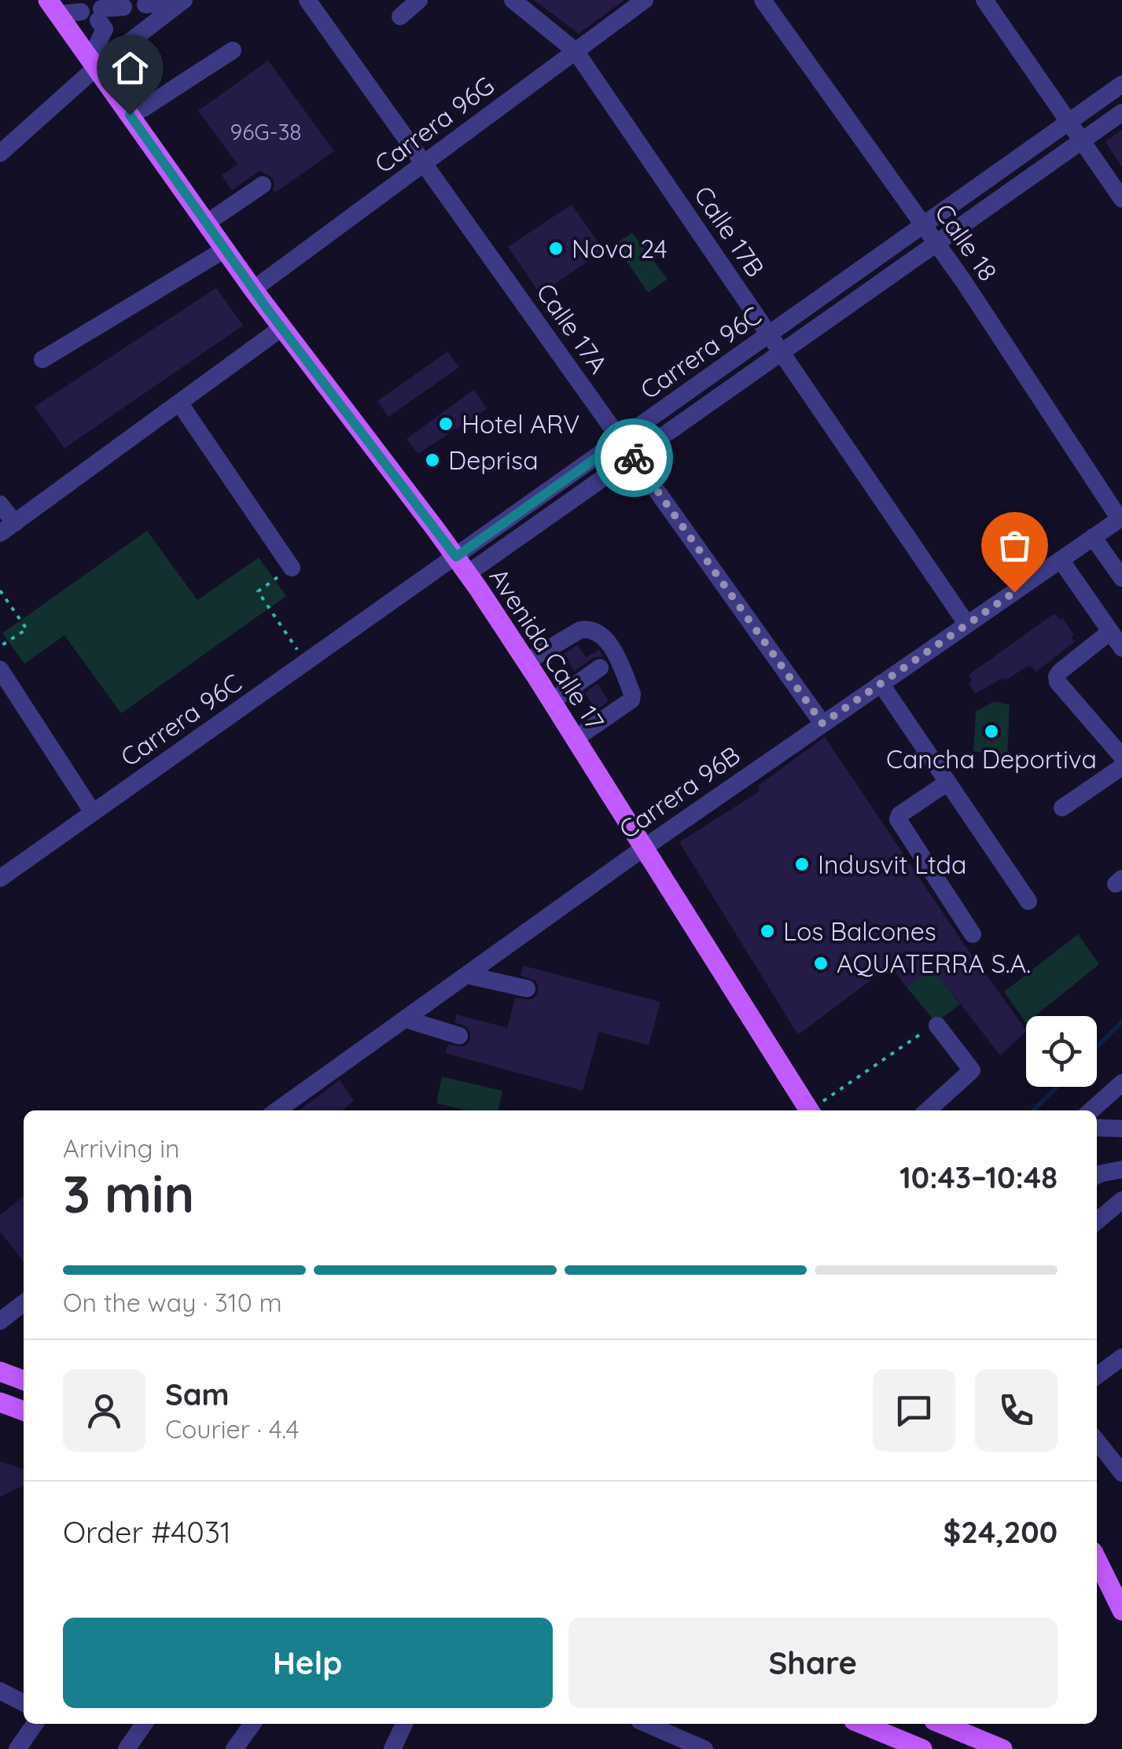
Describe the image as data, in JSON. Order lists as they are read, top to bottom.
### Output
{
  "streets": {
    "main road": ["Avenida Calle 17"],
    "street": [
      "Carrera 96G",
      "Calle 17B",
      "Calle 18",
      "Calle 17A",
      "Carrera 96C",
      "Carrera 96B"
    ]
  },
  "crossings": [
    ["Carrera 96G", "Calle 17B"],
    ["Carrera 96G", "Calle 17A"],
    ["Carrera 96G", "Avenida Calle 17"],
    ["Calle 17B", "Carrera 96C"],
    ["Calle 17B", "Carrera 96B"],
    ["Calle 18", "Carrera 96C"],
    ["Calle 18", "Carrera 96B"],
    ["Calle 17A", "Carrera 96C"],
    ["Calle 17A", "Carrera 96B"],
    ["Carrera 96C", "Avenida Calle 17"],
    ["Avenida Calle 17", "Carrera 96B"]
  ],
  "places": [
    "Nova 24",
    "Hotel ARV",
    "Deprisa",
    "Cancha Deportiva",
    "Indusvit Ltda",
    "Los Balcones",
    "AQUATERRA S.A."
  ],
  "house_numbers": ["96G-38"],
  "page": {
    "heading": ["3 min", "Arriving in", "10:43–10:48"],
    "panel": [
      "Sam",
      "Courier · 4.4",
      "Order #4031",
      "$24,200"
    ],
    "bar": "On the way · 310 m",
    "buttons": ["Help", "Share"]
  }
}
